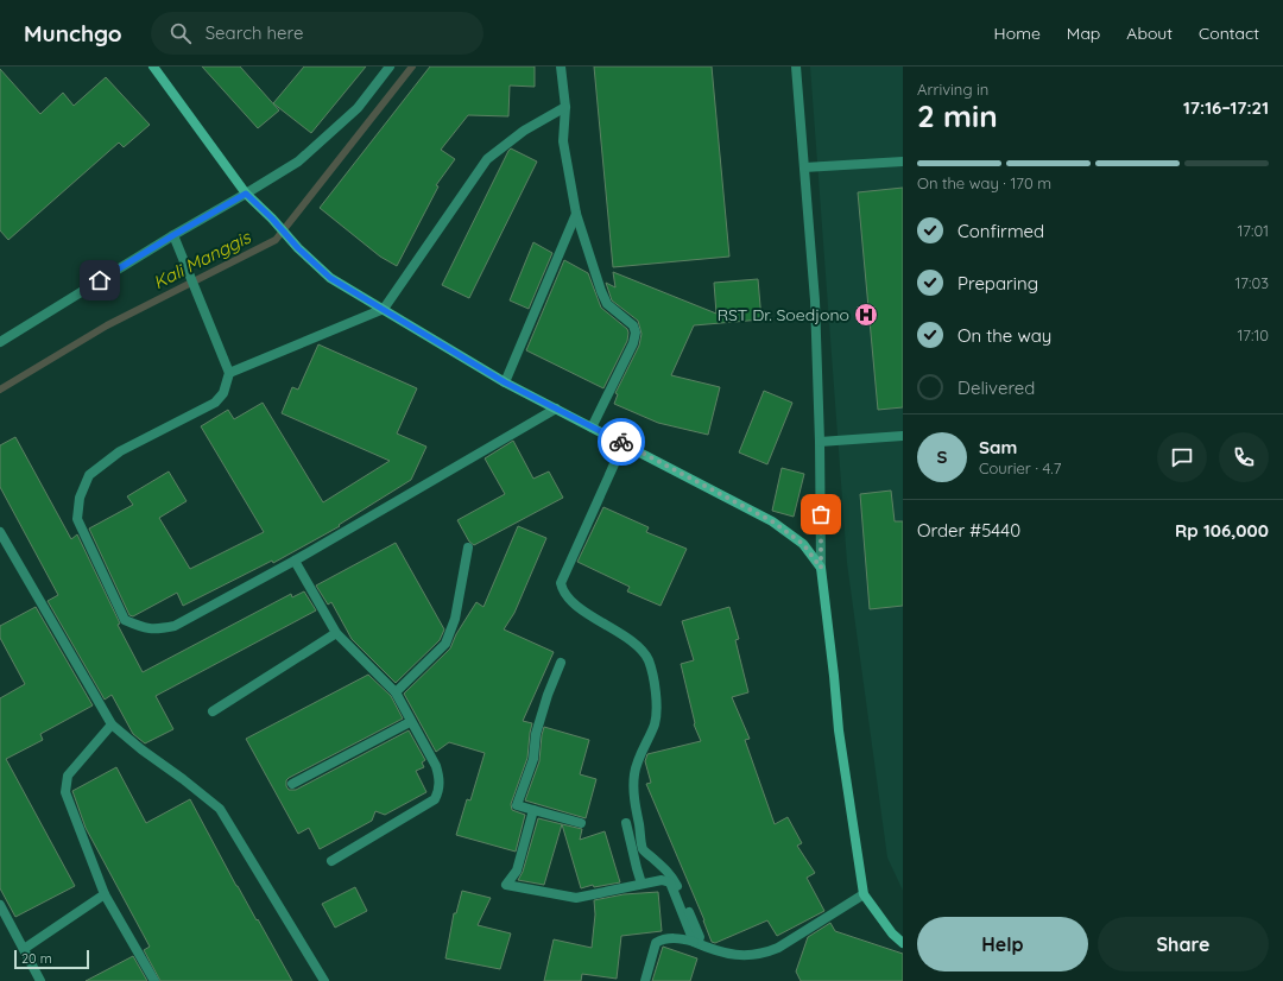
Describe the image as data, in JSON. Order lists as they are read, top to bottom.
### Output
{
  "water": ["Kali Manggis"],
  "places": {
    "hospital": ["RST Dr. Soedjono"]
  },
  "scale_bar": "20 m",
  "page": {
    "header": "Munchgo",
    "search": "Search here",
    "nav": [
      "Home",
      "Map",
      "About",
      "Contact"
    ],
    "heading": ["2 min", "Arriving in", "17:16–17:21"],
    "panel": [
      "Sam",
      "Courier · 4.7",
      "Order #5440",
      "Rp 106,000"
    ],
    "bar": "On the way · 170 m",
    "list": [
      ["Confirmed", "17:01"],
      ["Preparing", "17:03"],
      ["On the way", "17:10"],
      "Delivered"
    ],
    "round": "S",
    "buttons": ["Help", "Share"],
    "scale": "20 m"
  }
}
